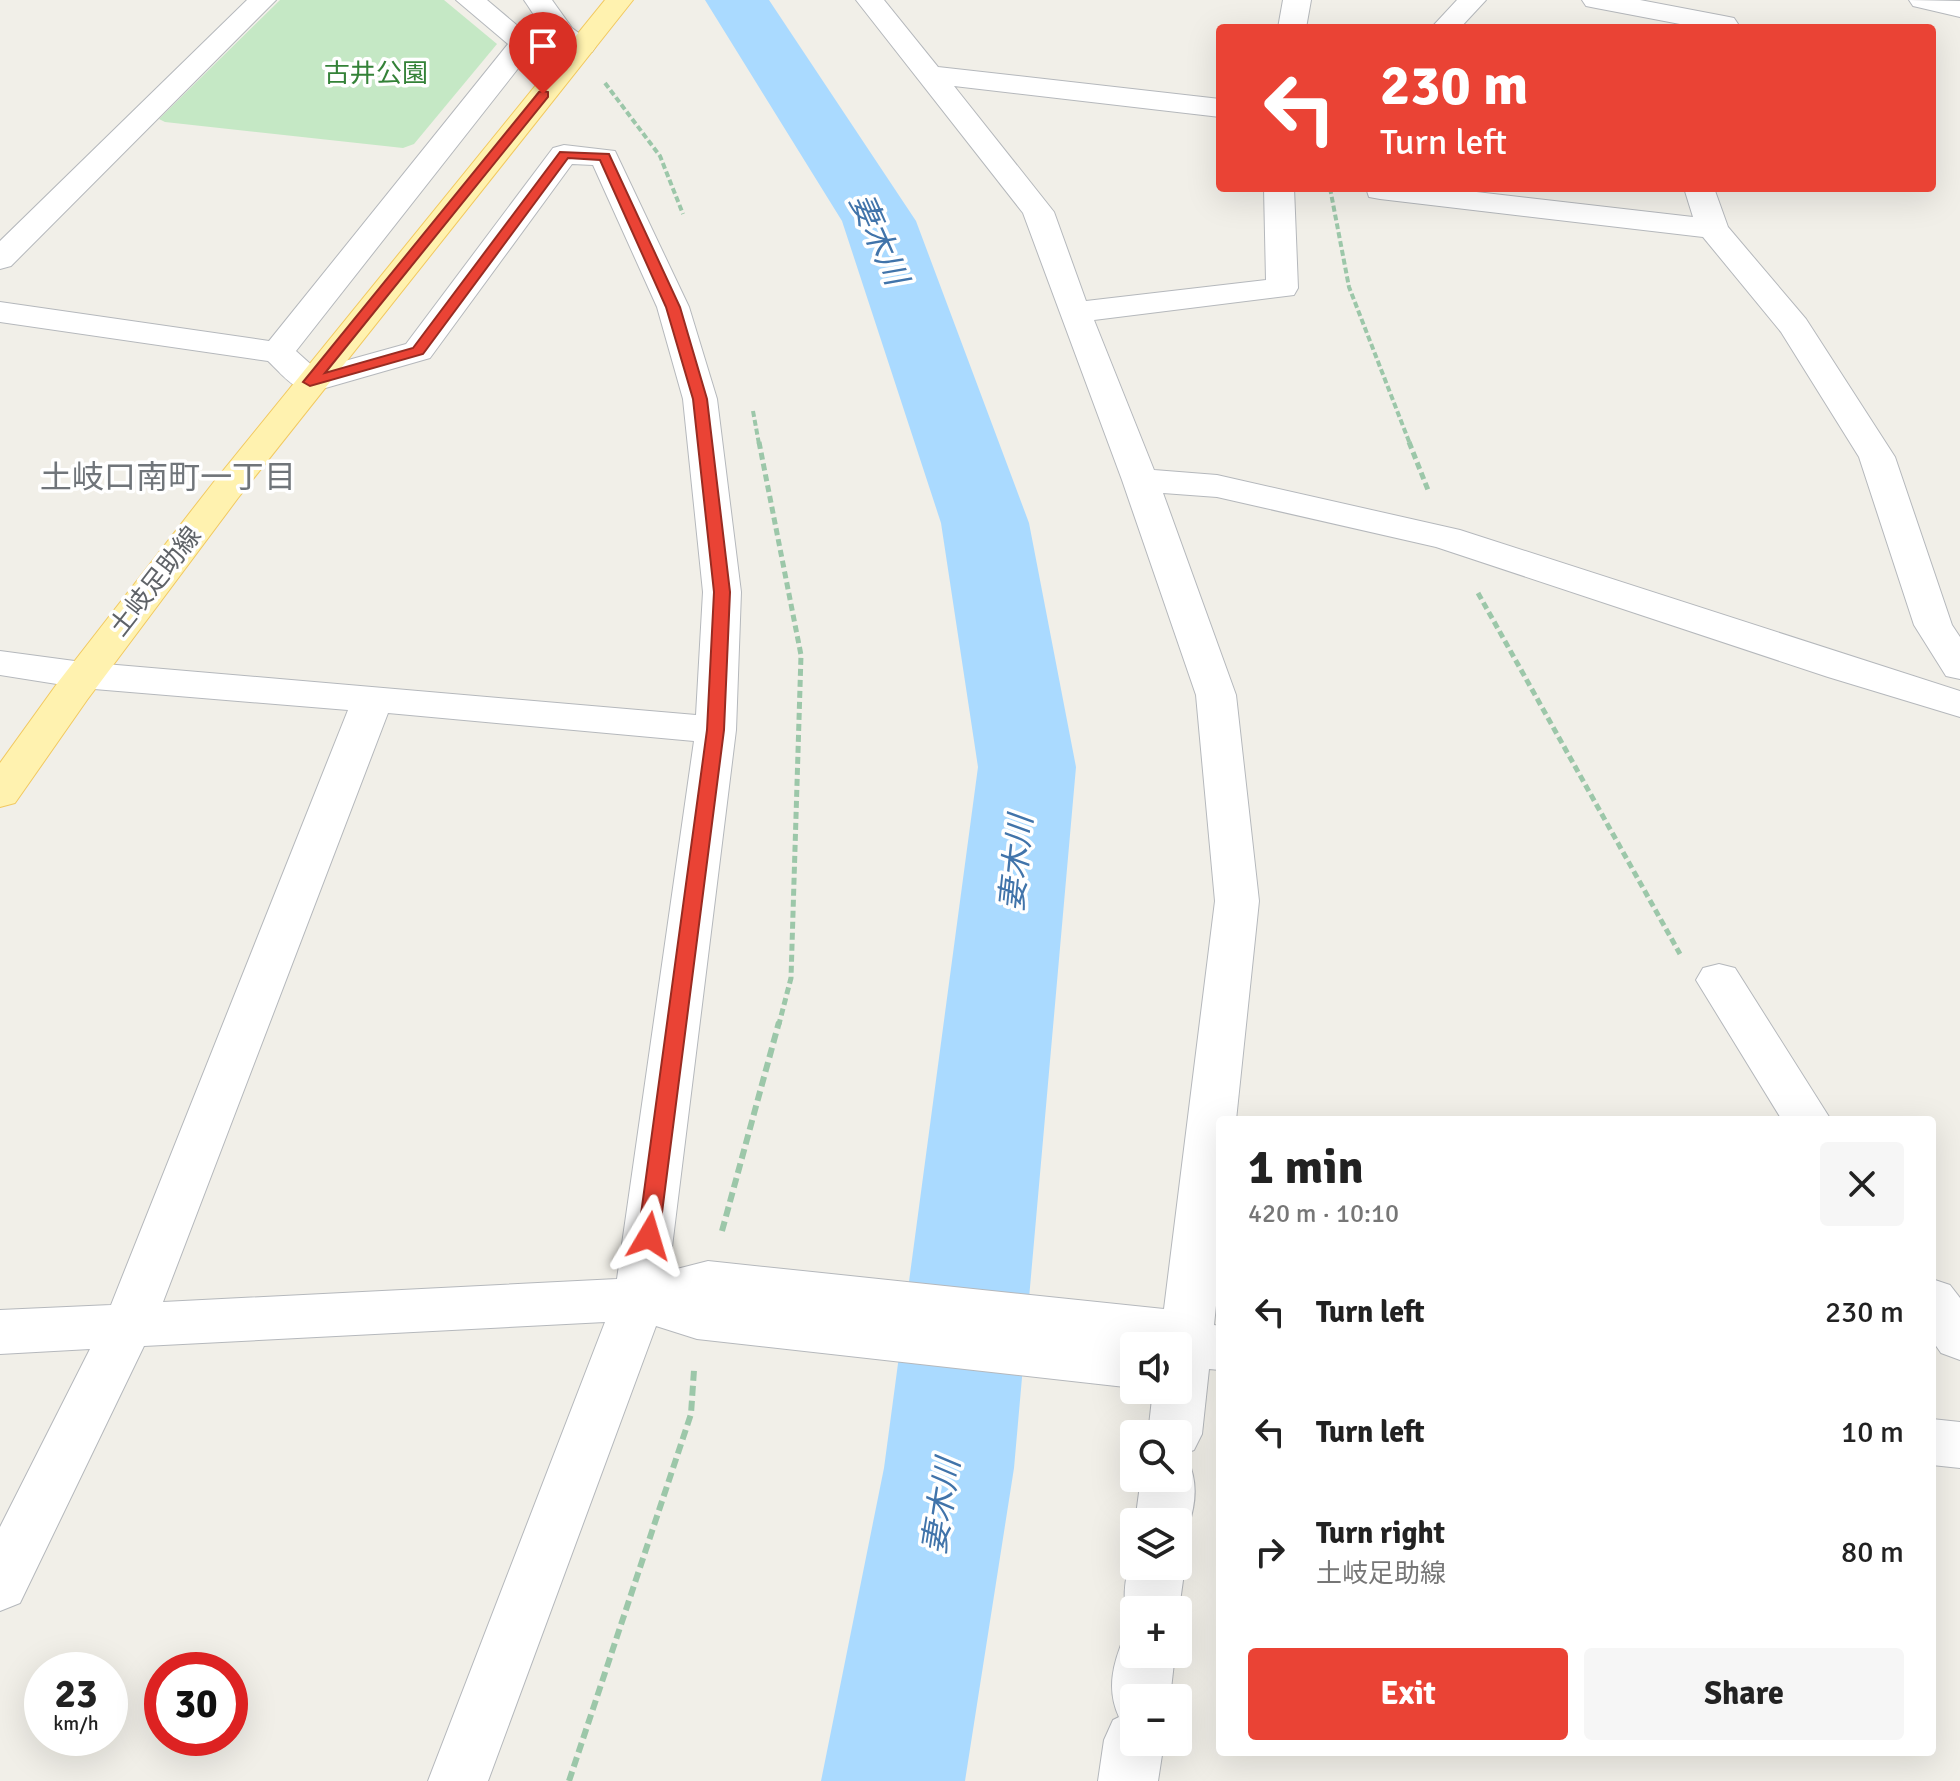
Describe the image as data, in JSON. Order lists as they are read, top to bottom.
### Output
{
  "streets": {
    "main road": ["土岐足助線"]
  },
  "districts": ["土岐口南町一丁目"],
  "water": ["妻木川"],
  "parks": ["古井公園"],
  "page": {
    "turn": ["230 m", "Turn left"],
    "heading": ["1 min", "420 m · 10:10"],
    "list": [
      {
        "name": "Turn left",
        "value": "230 m"
      },
      {
        "name": "Turn left",
        "value": "10 m"
      },
      {
        "name": "Turn right",
        "note": "土岐足助線",
        "value": "80 m"
      }
    ],
    "map_buttons": ["+", "−"],
    "buttons": ["Exit", "Share"],
    "speed": "23 km/h",
    "limit": "30"
  }
}
